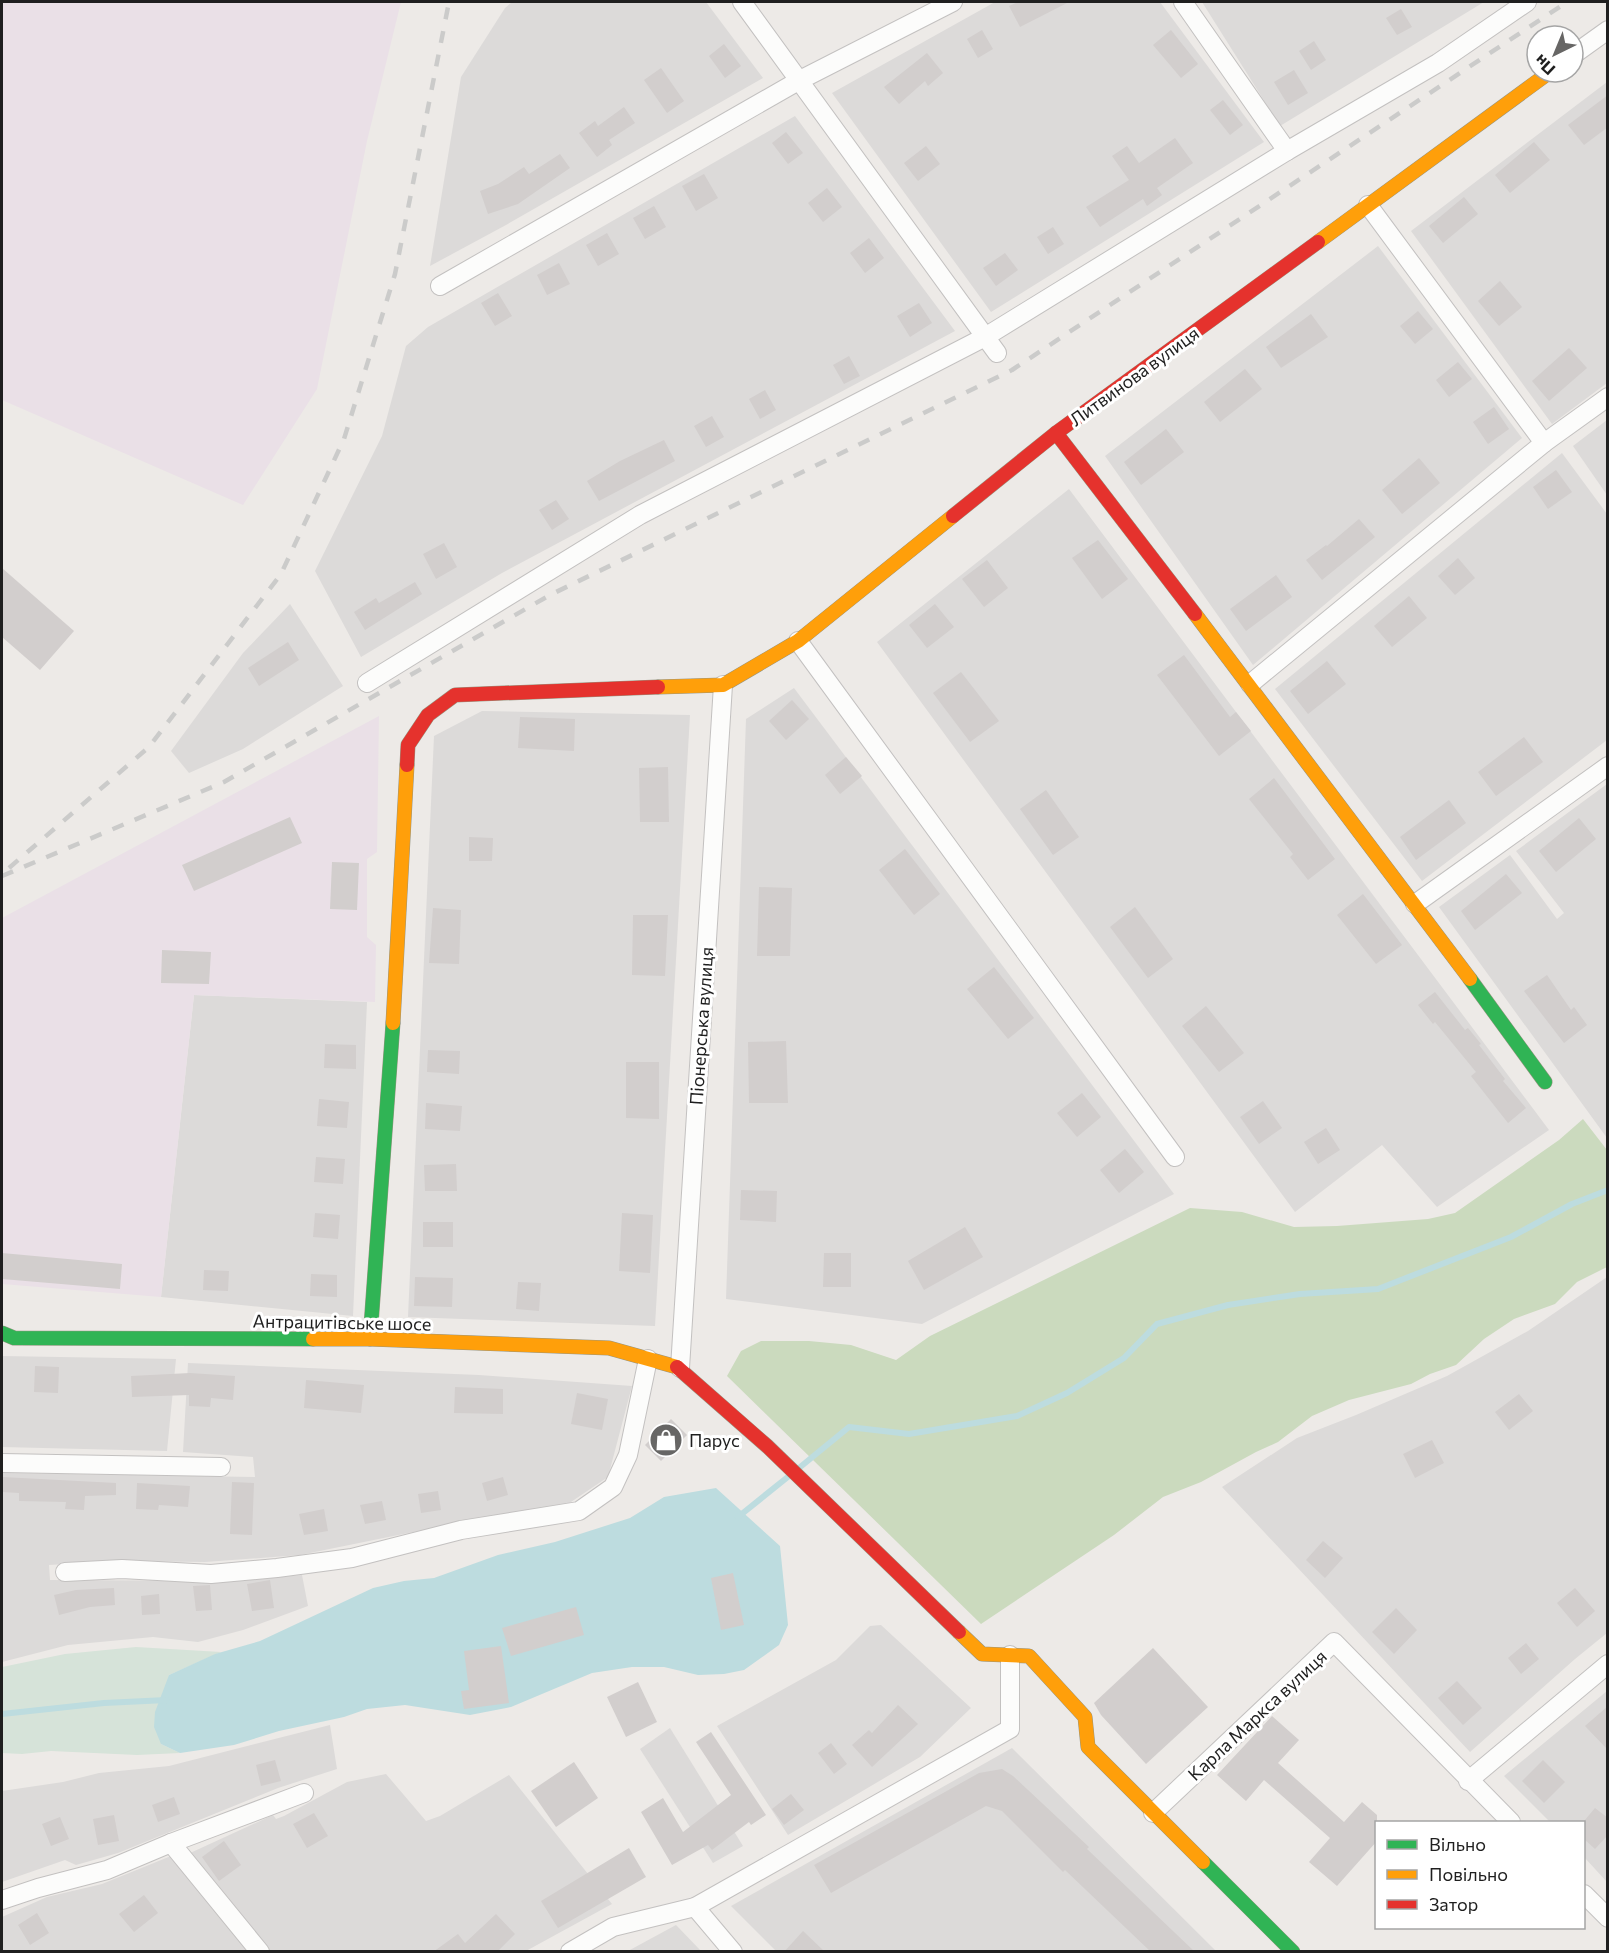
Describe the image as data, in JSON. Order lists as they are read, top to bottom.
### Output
{
  "streets": {
    "street": [
      "Литвинова вулиця",
      "Піонерська вулиця",
      "Антрацитівське шосе",
      "Карла Маркса вулиця"
    ]
  },
  "crossings": [
    ["Литвинова вулиця", "Піонерська вулиця"],
    ["Піонерська вулиця", "Антрацитівське шосе"]
  ],
  "places": {
    "shop": ["Парус"]
  },
  "legend": ["Вільно", "Повільно", "Затор"],
  "north": "bottom left"
}
